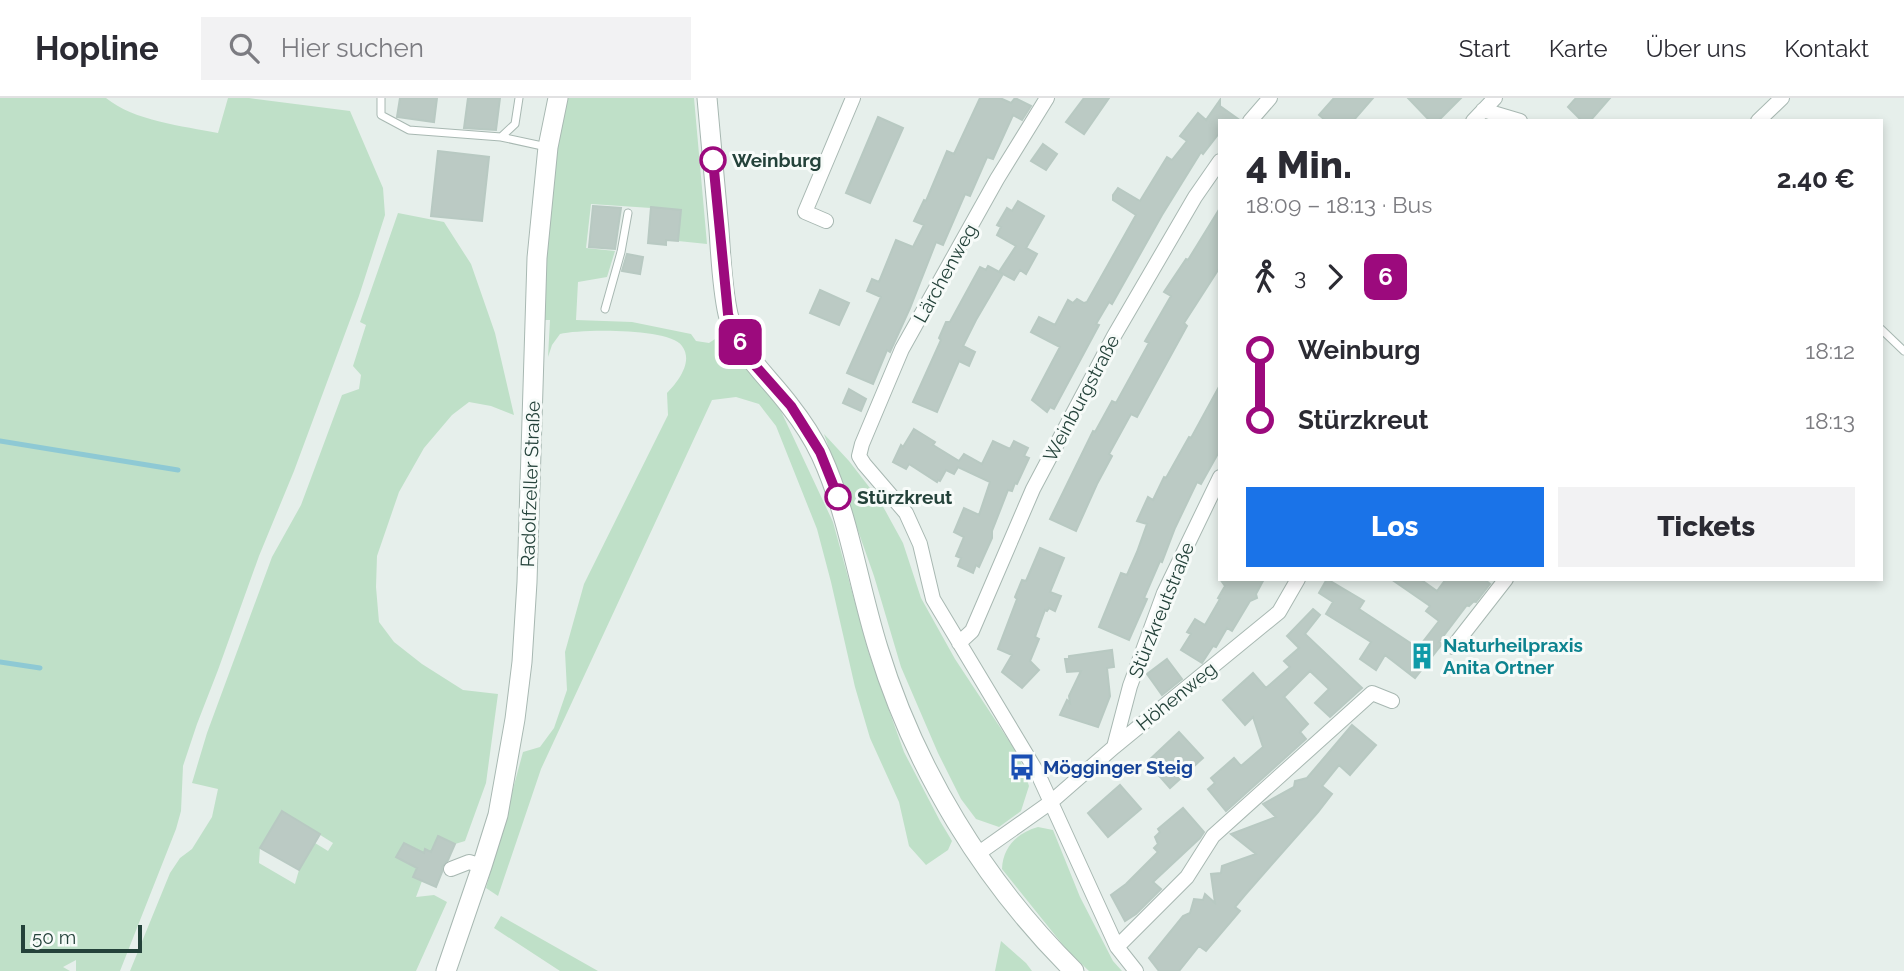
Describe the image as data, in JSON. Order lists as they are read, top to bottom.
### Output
{
  "streets": {
    "street": [
      "Lärchenweg",
      "Weinburgstraße",
      "Radolfzeller Straße",
      "Stürzkreutstraße",
      "Höhenweg"
    ]
  },
  "crossings": [
    ["Lärchenweg", "Weinburgstraße"],
    ["Stürzkreutstraße", "Höhenweg"]
  ],
  "places": {
    "other": ["Weinburg", "Stürzkreut"],
    "building": ["Naturheilpraxis Anita Ortner"],
    "bus stop": ["Mögginger Steig"]
  },
  "lines": ["bus line 6"],
  "scale_bar": "50 m",
  "page": {
    "header": "Hopline",
    "search": "Hier suchen",
    "nav": [
      "Start",
      "Karte",
      "Über uns",
      "Kontakt"
    ],
    "on_map": "6",
    "heading": ["4 Min.", "18:09 – 18:13 · Bus", "2.40 €"],
    "legs": ["3", "6"],
    "list": [
      {
        "name": "Weinburg",
        "value": "18:12"
      },
      {
        "name": "Stürzkreut",
        "value": "18:13"
      }
    ],
    "buttons": ["Los", "Tickets"],
    "scale": "50 m"
  }
}
